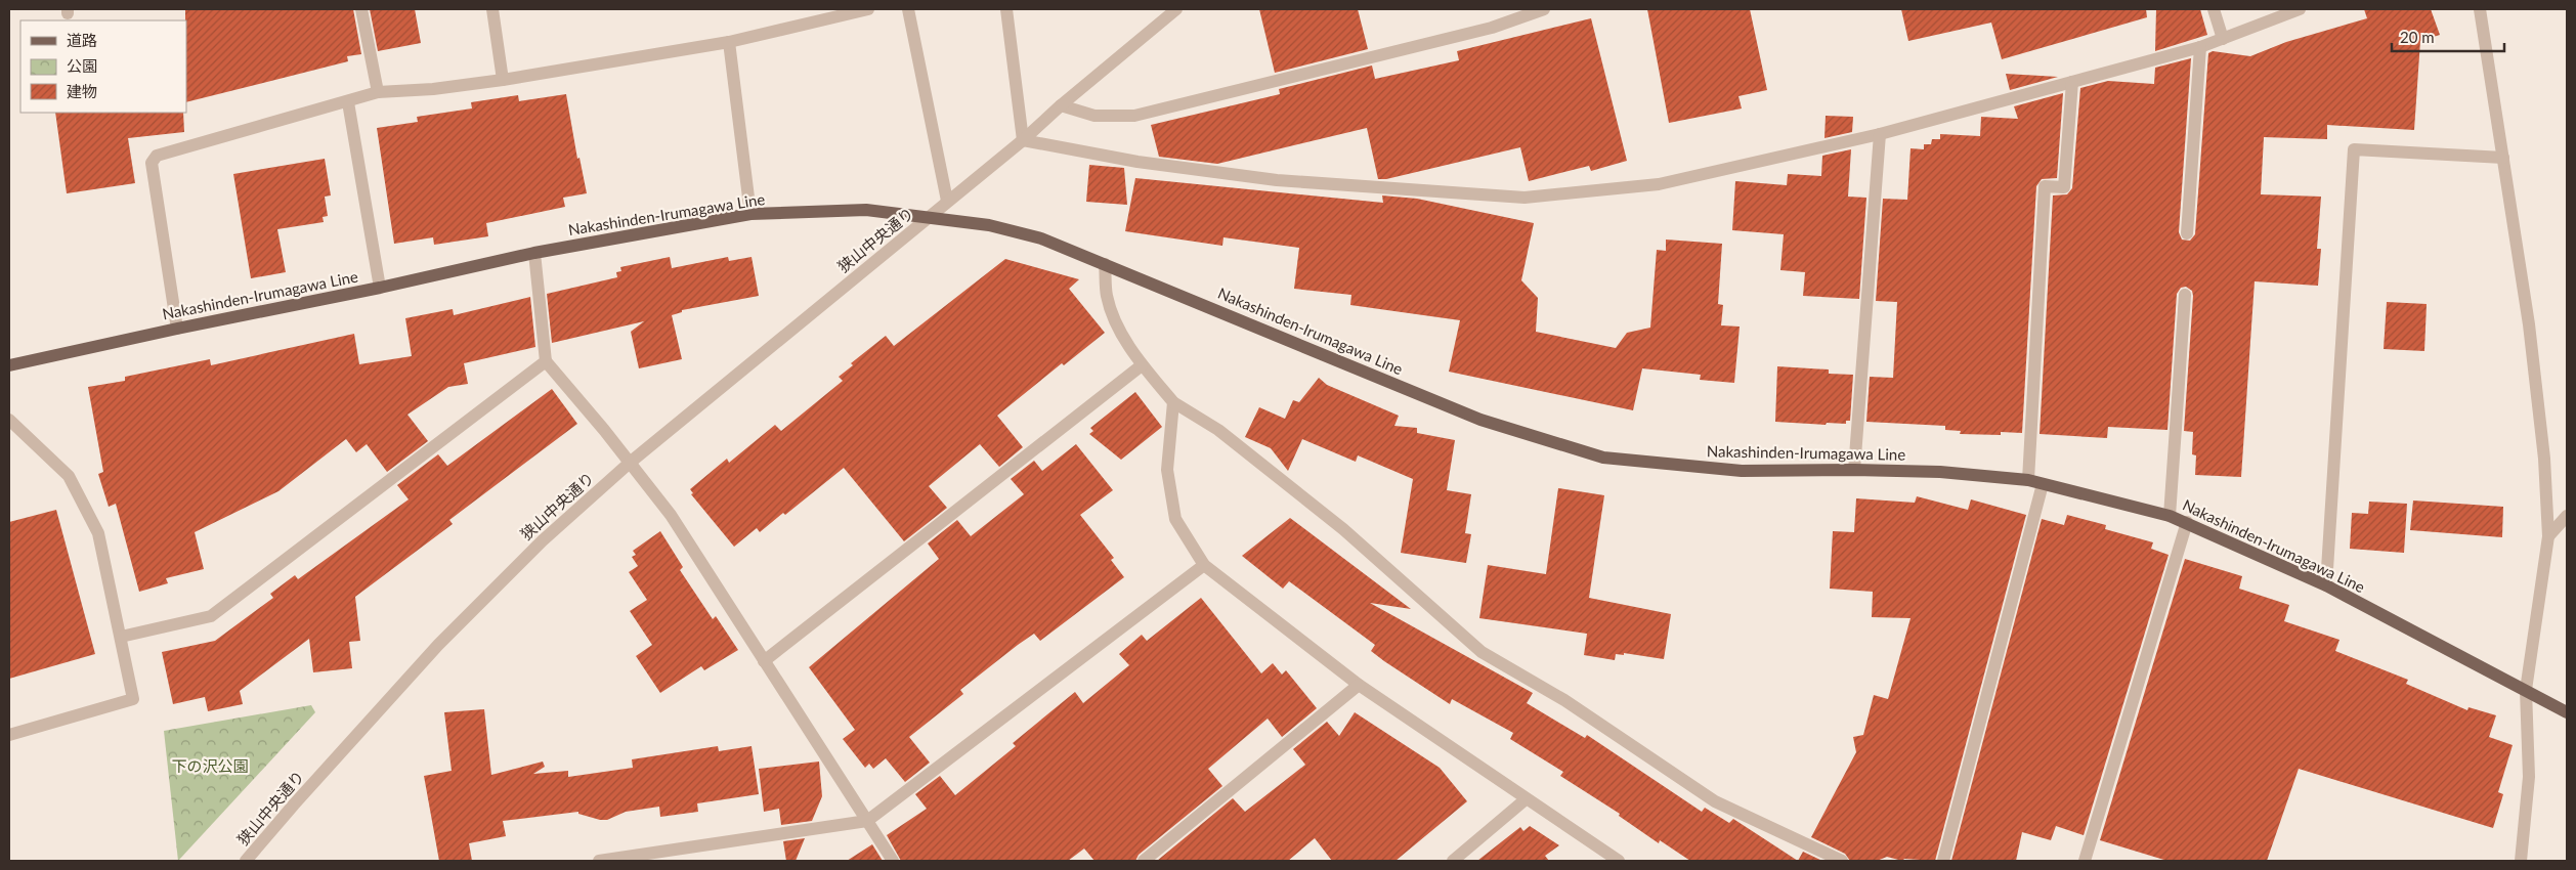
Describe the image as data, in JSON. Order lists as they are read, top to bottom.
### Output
{
  "streets": {
    "main road": ["Nakashinden-Irumagawa Line"],
    "street": ["狭山中央通り"]
  },
  "crossings": [
    ["Nakashinden-Irumagawa Line", "狭山中央通り"]
  ],
  "parks": ["下の沢公園"],
  "legend": ["道路", "公園", "建物"],
  "scale_bar": "20 m"
}
